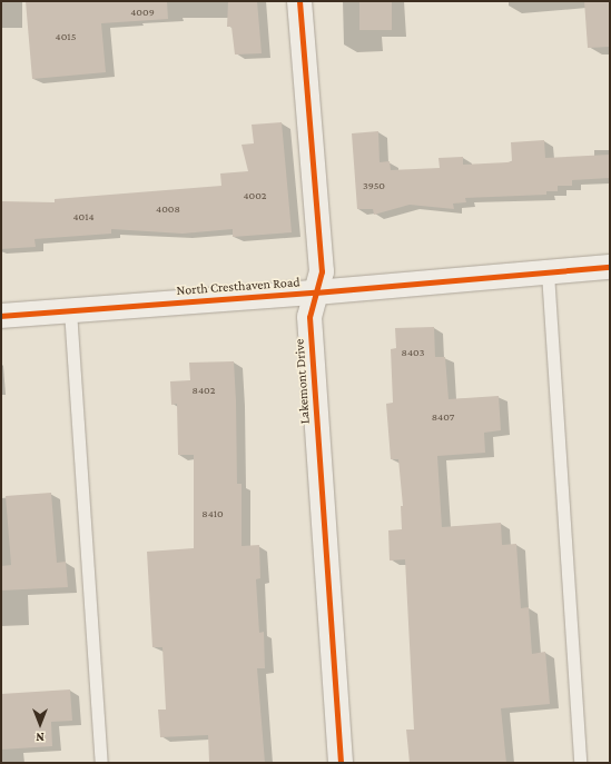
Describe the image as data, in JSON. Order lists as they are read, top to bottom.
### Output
{
  "streets": {
    "street": ["North Cresthaven Road", "Lakemont Drive"]
  },
  "crossings": [
    ["North Cresthaven Road", "Lakemont Drive"]
  ],
  "house_numbers": [
    "4009",
    "4015",
    "3950",
    "4002",
    "4008",
    "4014",
    "8403",
    "8402",
    "8407",
    "8410"
  ],
  "north": "bottom"
}
